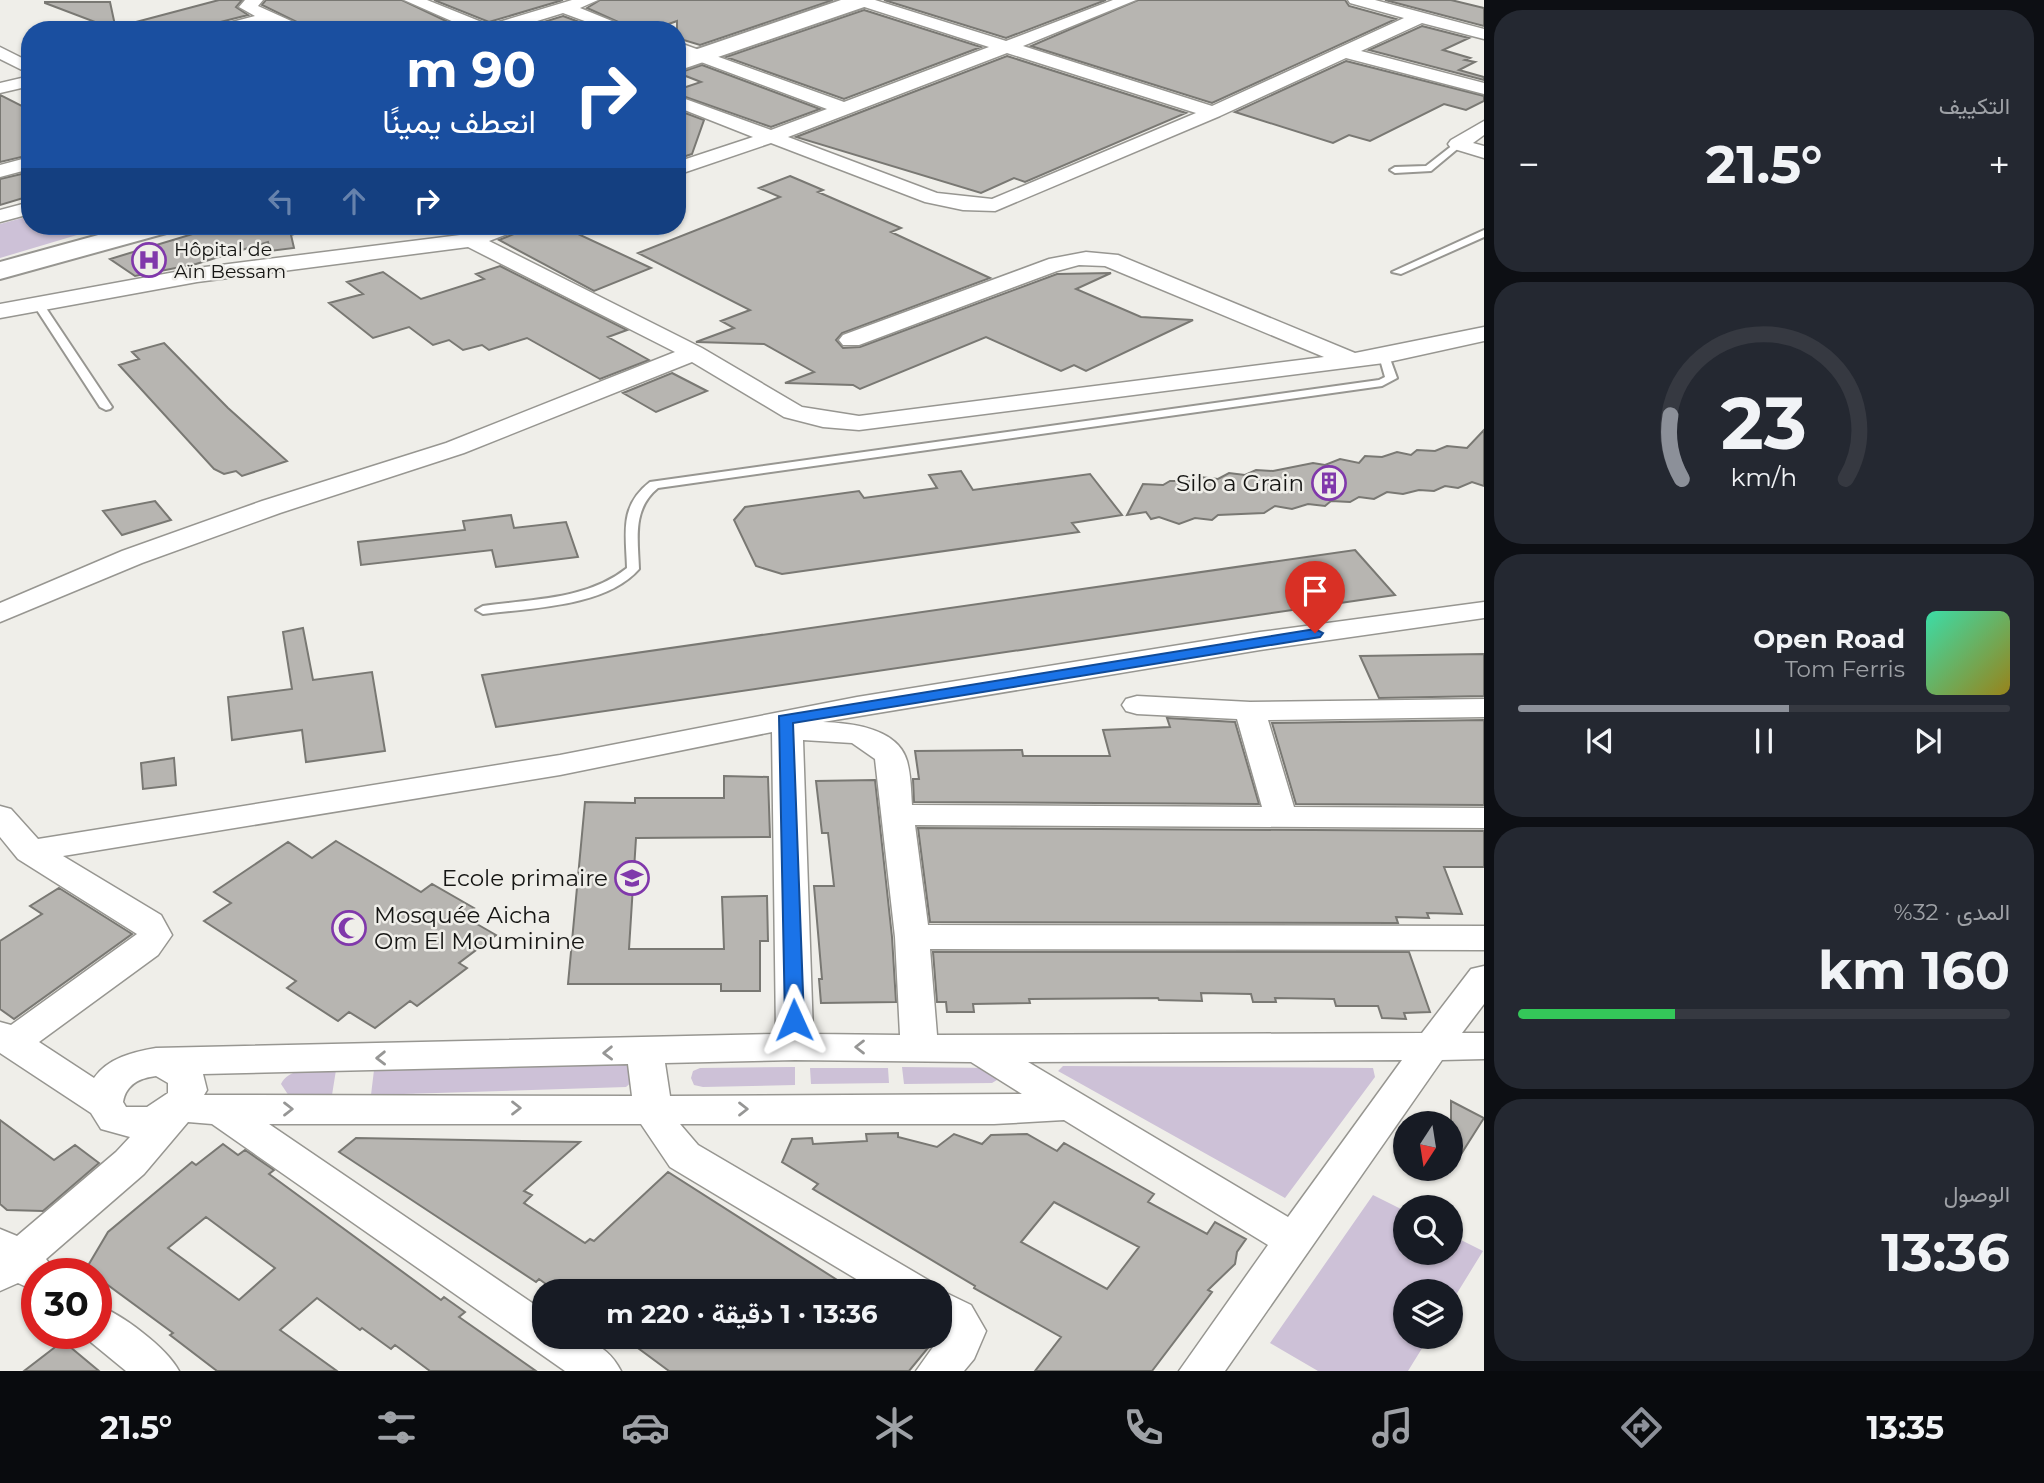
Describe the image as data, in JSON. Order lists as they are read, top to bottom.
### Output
{
  "places": {
    "hospital": ["Hôpital de Aïn Bessam"],
    "building": ["Silo a Grain"],
    "school or university": ["Ecole primaire"],
    "mosque": ["Mosquée Aicha Om El Mouminine"]
  },
  "north": "bottom",
  "page": {
    "tile": [
      "التكييف",
      ["المدى · 32%", "160 km"],
      ["الوصول", "13:36"]
    ],
    "turn": ["90 m", "انعطف يمينًا"],
    "heat": ["−", "21.5°", "+"],
    "song": ["Open Road", "Tom Ferris"],
    "limit": "30",
    "trip": "13:36 · 1 دقيقة · 220 m",
    "tabs": ["13:35", "21.5°"],
    "gauge": ["23", "km/h"]
  }
}
